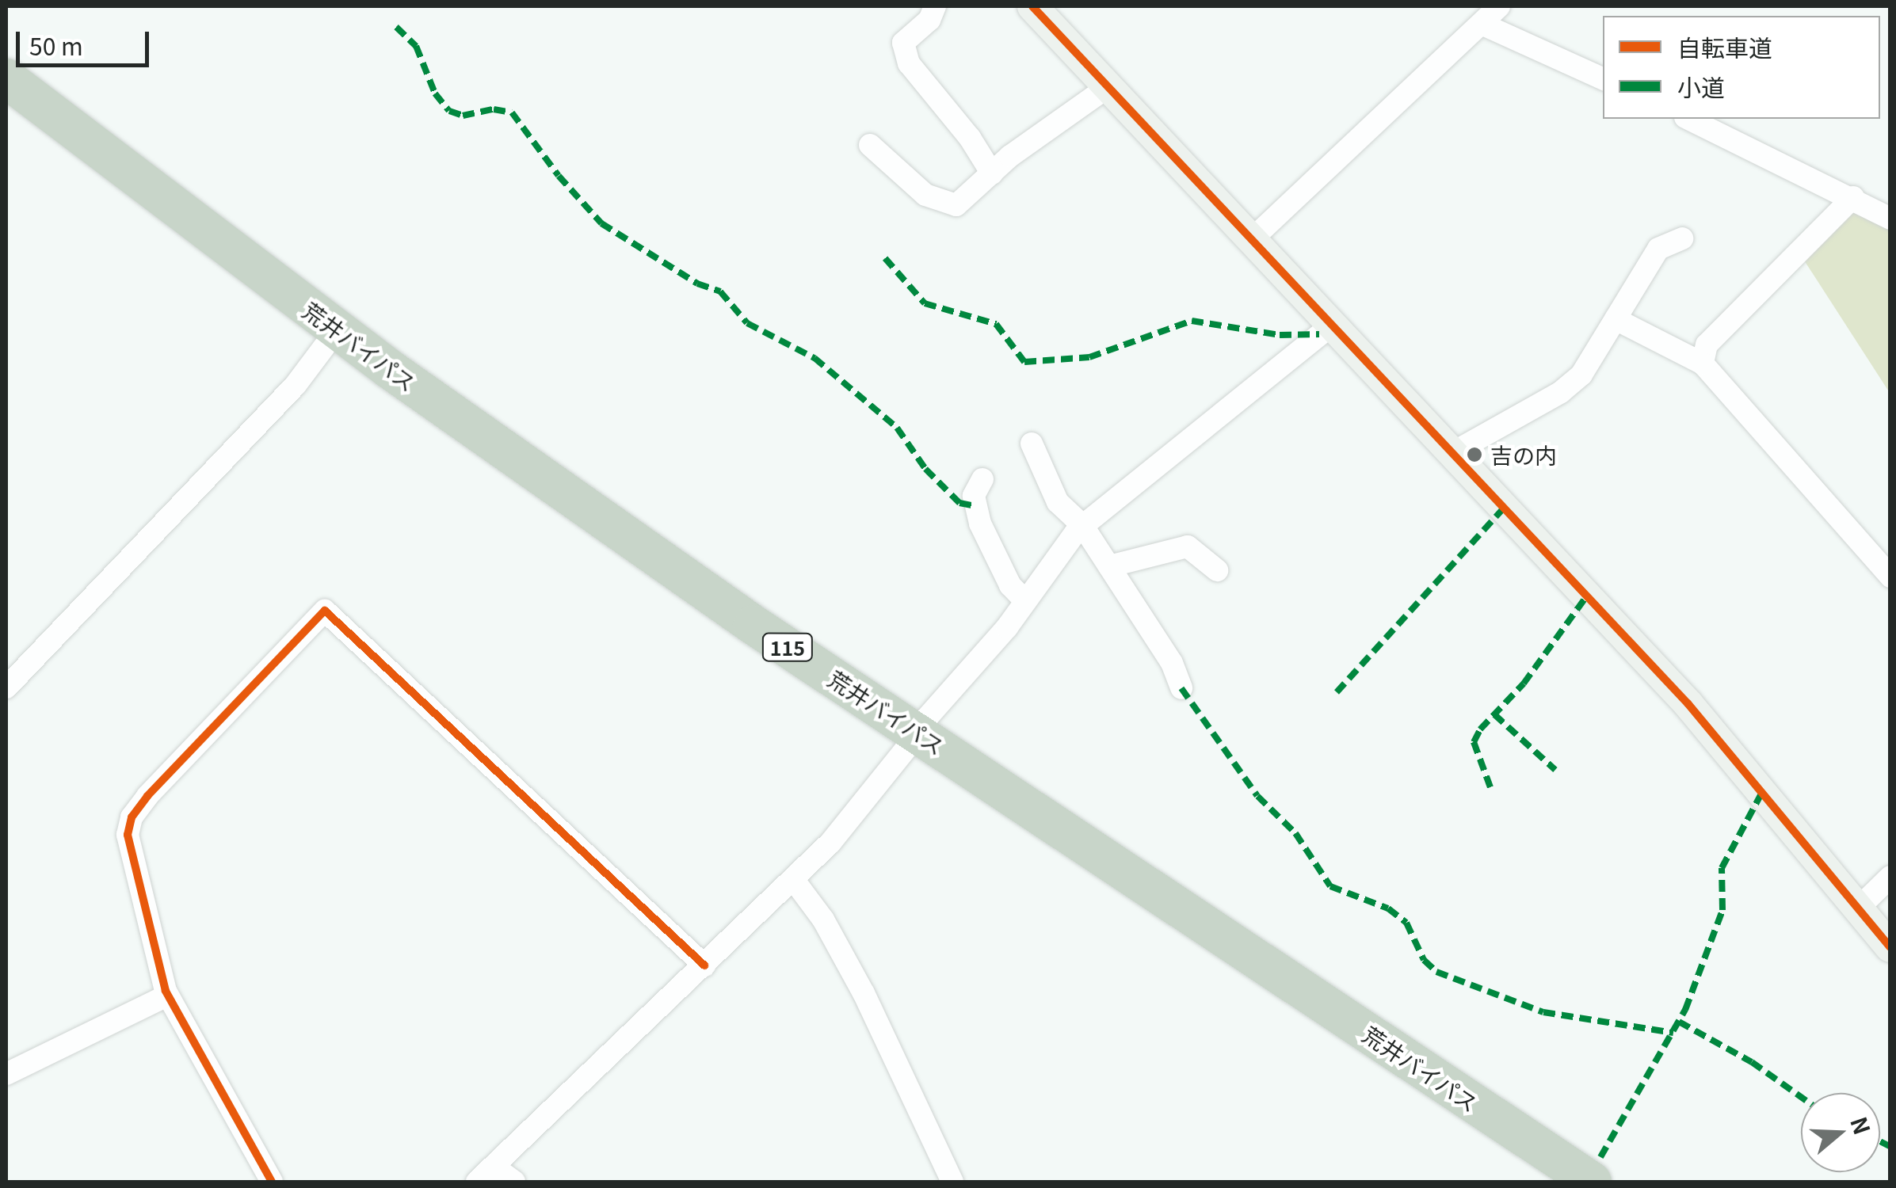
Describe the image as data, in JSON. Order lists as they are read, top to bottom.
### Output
{
  "streets": {
    "highway": ["荒井バイパス", "115"]
  },
  "places": ["吉の内"],
  "legend": ["自転車道", "小道"],
  "scale_bar": "50 m",
  "north": "right"
}
